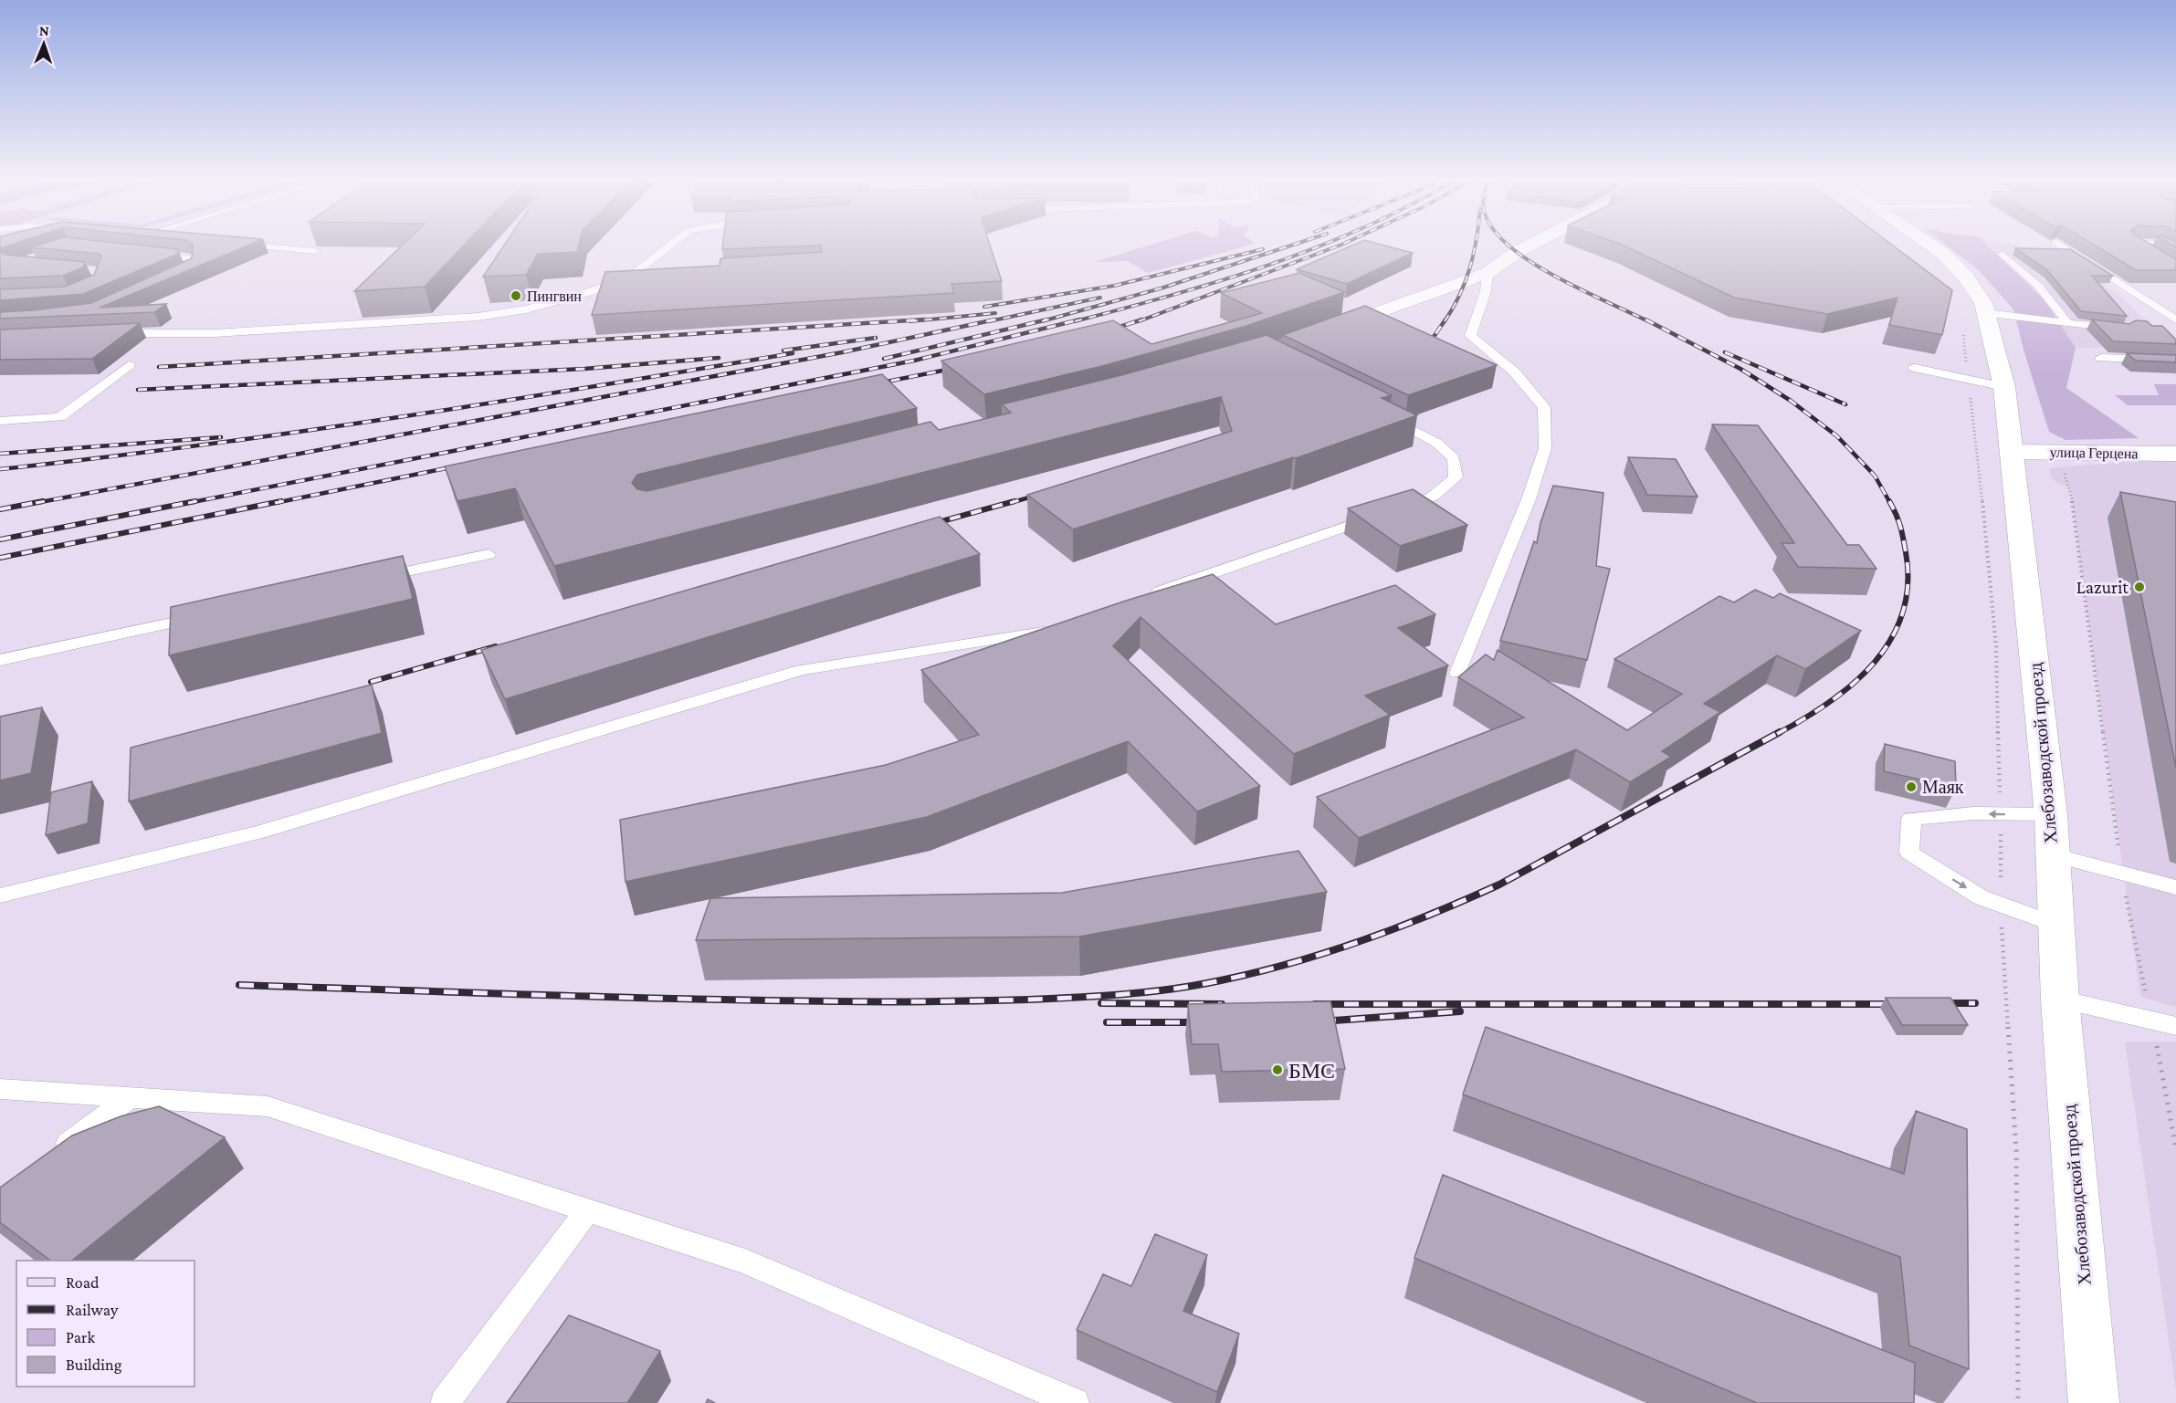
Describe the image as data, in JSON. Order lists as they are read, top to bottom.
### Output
{
  "streets": {
    "street": ["улица Герцена", "Хлебозаводской проезд"]
  },
  "crossings": [
    ["улица Герцена", "Хлебозаводской проезд"]
  ],
  "places": [
    "Пингвин",
    "Lazurit",
    "Маяк",
    "БМС"
  ],
  "legend": [
    "Road",
    "Railway",
    "Park",
    "Building"
  ],
  "north": "top"
}
